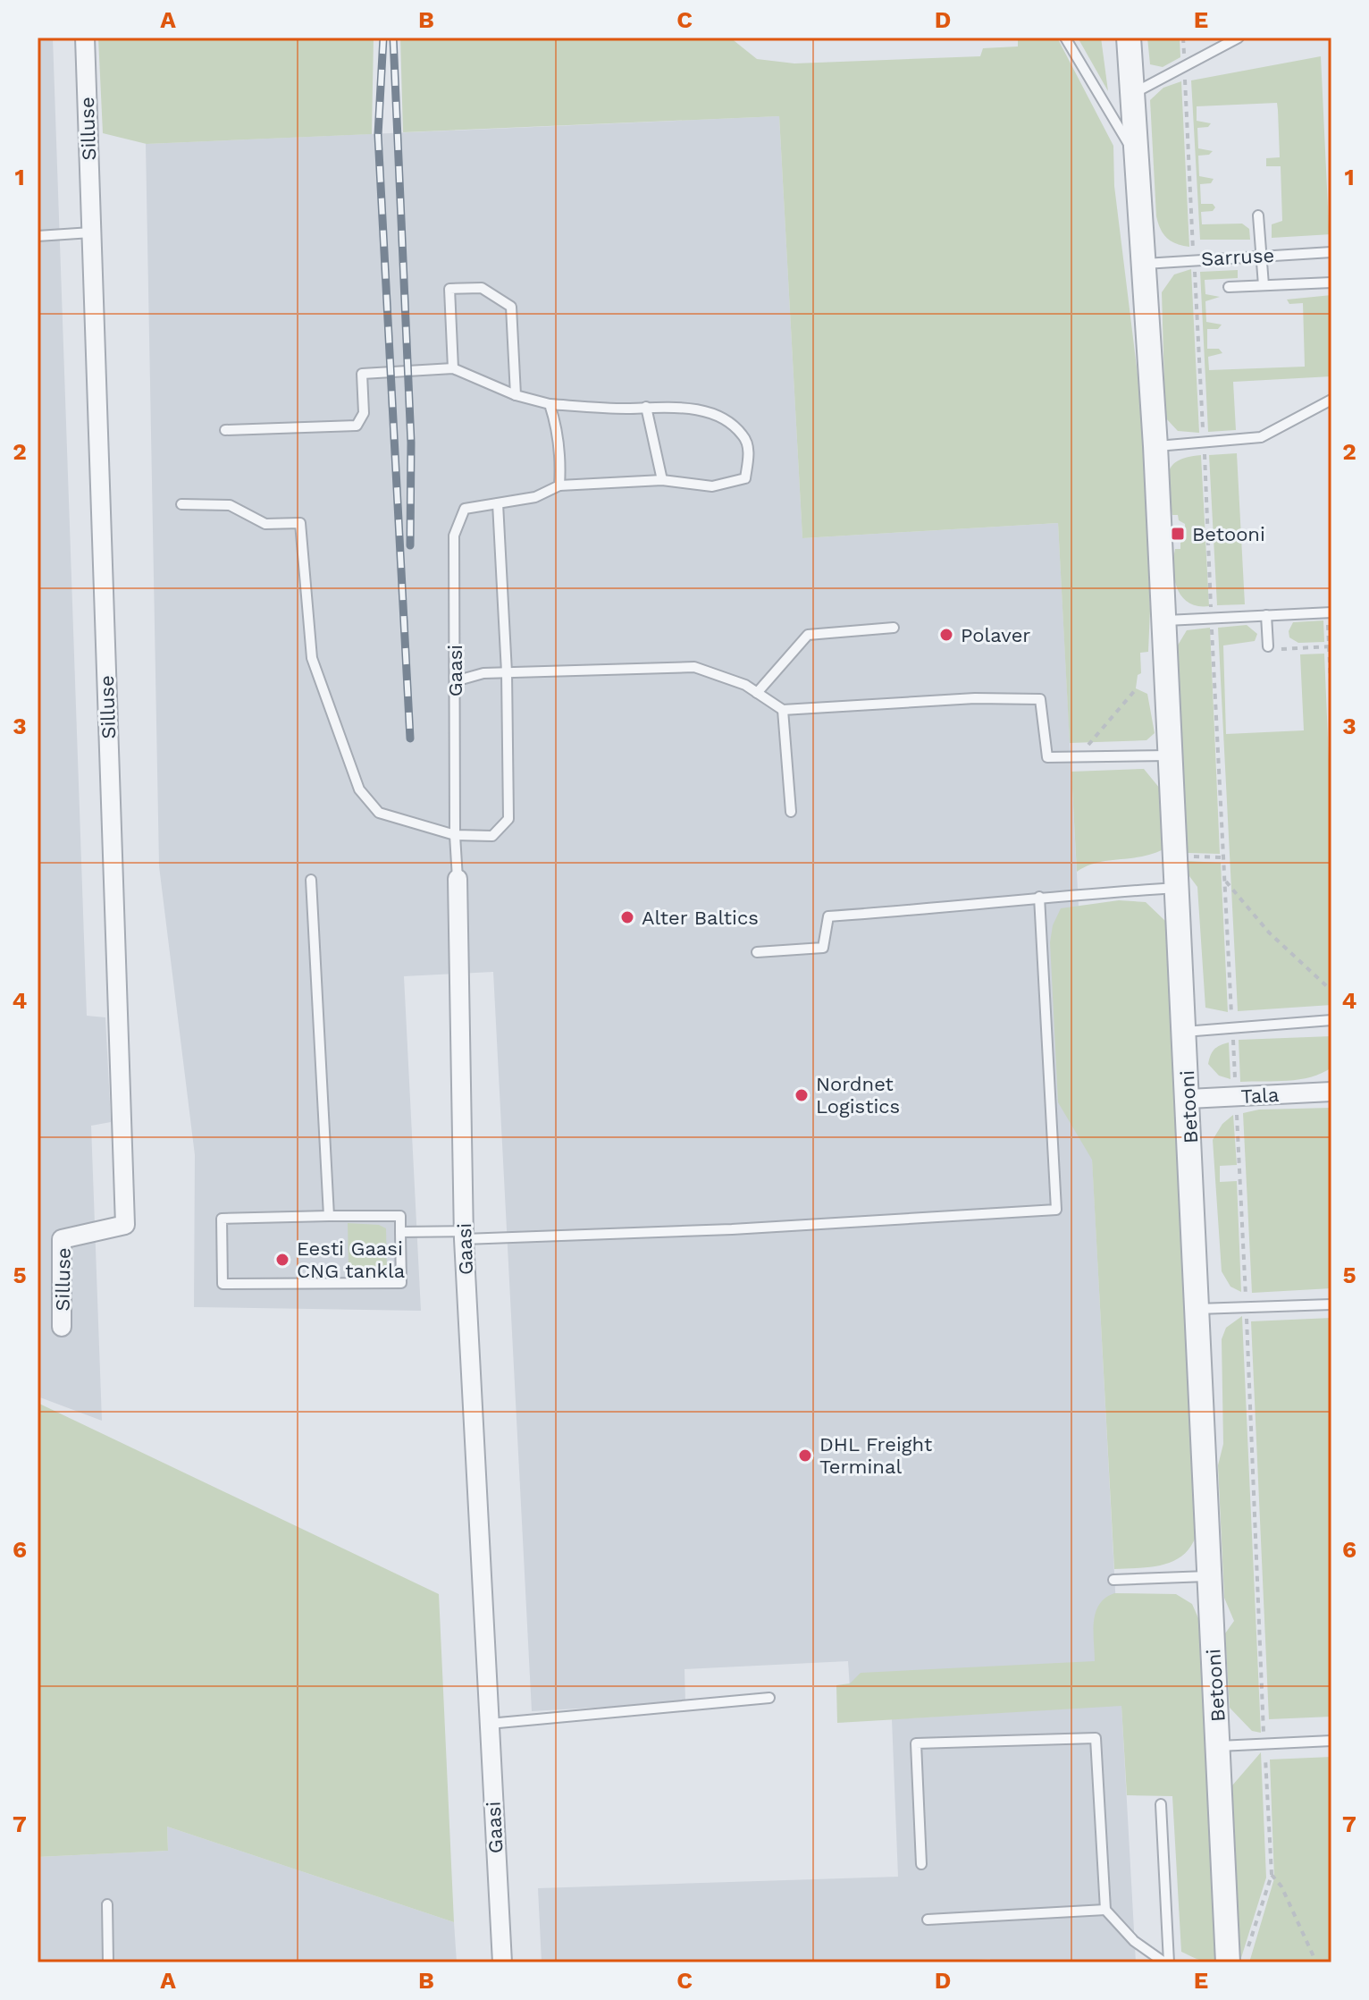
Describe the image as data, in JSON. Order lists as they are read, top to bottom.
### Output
{
  "streets": {
    "street": [
      "Silluse",
      "Gaasi",
      "Tala",
      "Betooni"
    ],
    "lane": ["Sarruse"]
  },
  "crossings": [
    ["Sarruse", "Betooni"],
    ["Tala", "Betooni"]
  ],
  "places": {
    "transit": ["Betooni"],
    "other": [
      "Polaver",
      "Alter Baltics",
      "Nordnet Logistics",
      "Eesti Gaasi CNG tankla",
      "DHL Freight Terminal"
    ]
  },
  "grid": {
    "columns": [
      "A",
      "B",
      "C",
      "D",
      "E"
    ],
    "rows": [
      "1",
      "2",
      "3",
      "4",
      "5",
      "6",
      "7"
    ]
  }
}
